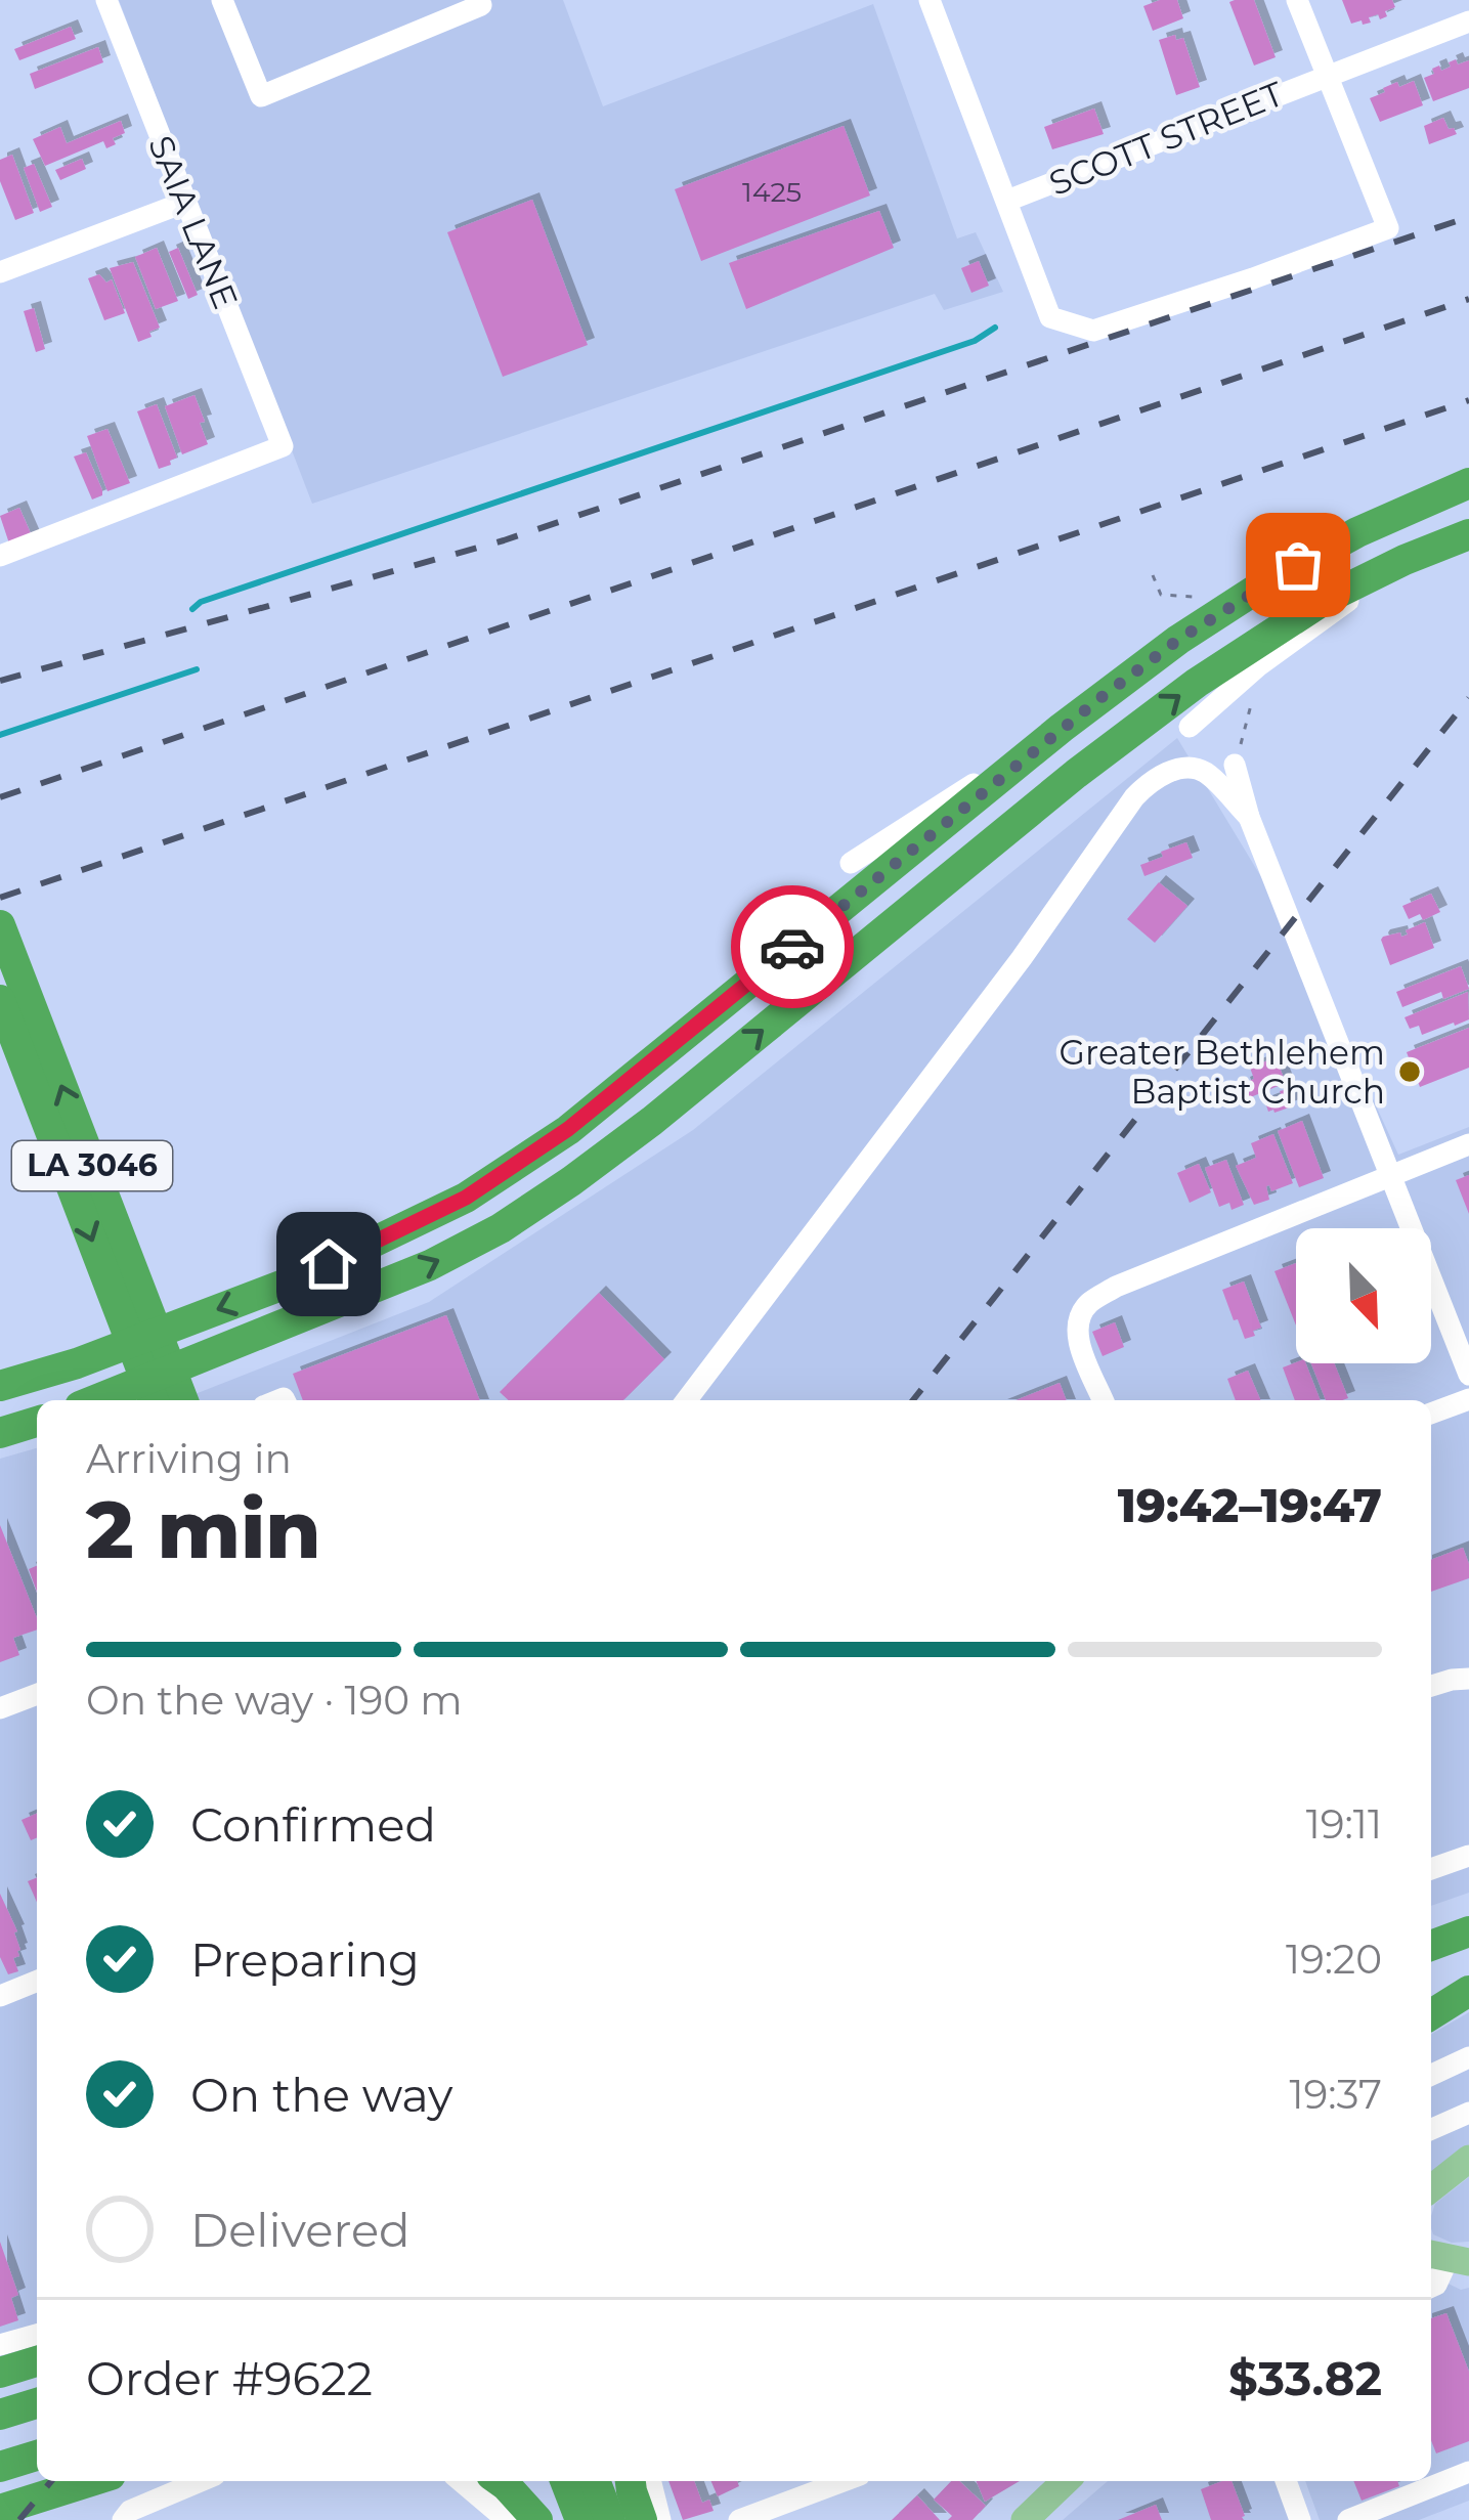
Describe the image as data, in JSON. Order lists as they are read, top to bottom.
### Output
{
  "streets": {
    "highway": ["LA 3046"],
    "street": ["SCOTT STREET", "SAIA LANE"]
  },
  "places": ["Greater Bethlehem Baptist Church"],
  "house_numbers": ["1425"],
  "north": "bottom right",
  "page": {
    "heading": ["2 min", "Arriving in", "19:42–19:47"],
    "panel": ["Order #9622", "$33.82"],
    "bar": "On the way · 190 m",
    "list": [
      ["Confirmed", "19:11"],
      ["Preparing", "19:20"],
      ["On the way", "19:37"],
      "Delivered"
    ]
  }
}
